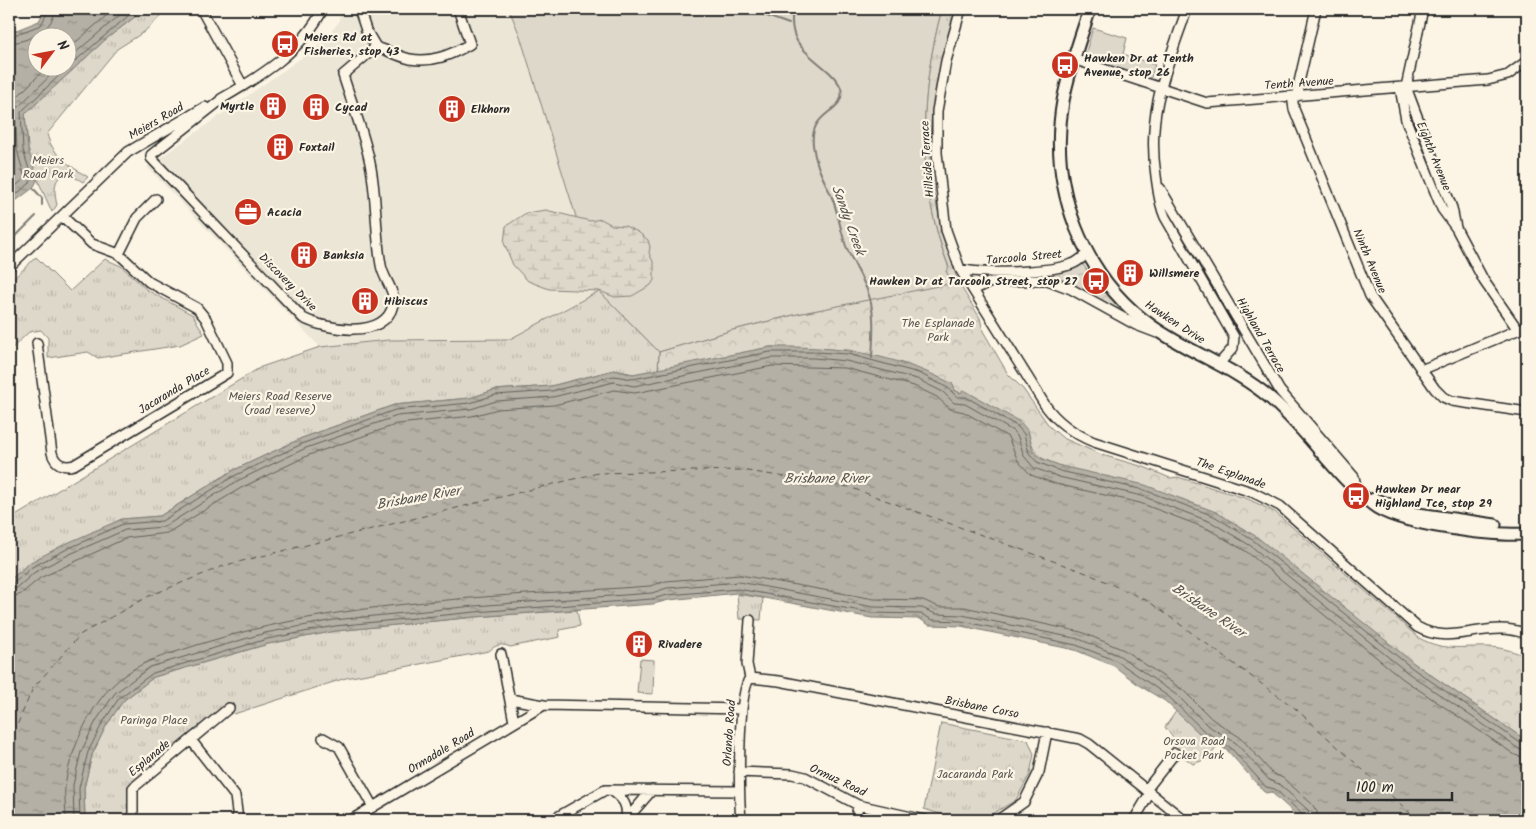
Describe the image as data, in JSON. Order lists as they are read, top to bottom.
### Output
{
  "streets": {
    "main road": ["Hawken Drive"],
    "street": [
      "Tenth Avenue",
      "Meiers Road",
      "Eighth Avenue",
      "Hillside Terrace",
      "Tarcoola Street",
      "Ninth Avenue",
      "Discovery Drive",
      "Highland Terrace",
      "Jacaranda Place",
      "The Esplanade",
      "Brisbane Corso",
      "Orlando Road",
      "Ormadale Road",
      "Esplanade",
      "Ormuz Road"
    ]
  },
  "crossings": [
    ["Tenth Avenue", "Eighth Avenue"],
    ["Tenth Avenue", "Ninth Avenue"],
    ["Tenth Avenue", "Hawken Drive"],
    ["Tenth Avenue", "Highland Terrace"],
    ["Meiers Road", "Discovery Drive"],
    ["Meiers Road", "Jacaranda Place"],
    ["Hillside Terrace", "Tarcoola Street"],
    ["Hillside Terrace", "The Esplanade"],
    ["Tarcoola Street", "Hawken Drive"],
    ["Tarcoola Street", "The Esplanade"],
    ["Hawken Drive", "Highland Terrace"],
    ["Brisbane Corso", "Orlando Road"],
    ["Orlando Road", "Ormuz Road"]
  ],
  "water": ["Sandy Creek", "Brisbane River"],
  "parks": [
    "Meiers Road Park",
    "The Esplanade Park",
    "Meiers Road Reserve (road reserve)",
    "Paringa Place",
    "Orsova Road Pocket Park",
    "Jacaranda Park"
  ],
  "places": {
    "bus stop": [
      "Meiers Rd at Fisheries, stop 43",
      "Hawken Dr at Tenth Avenue, stop 26",
      "Hawken Dr at Tarcoola Street, stop 27",
      "Hawken Dr near Highland Tce, stop 29"
    ],
    "building": [
      "Myrtle",
      "Cycad",
      "Elkhorn",
      "Foxtail",
      "Banksia",
      "Willsmere",
      "Hibiscus",
      "Rivadere"
    ],
    "office": ["Acacia"]
  },
  "scale_bar": "100 m",
  "north": "top right"
}
